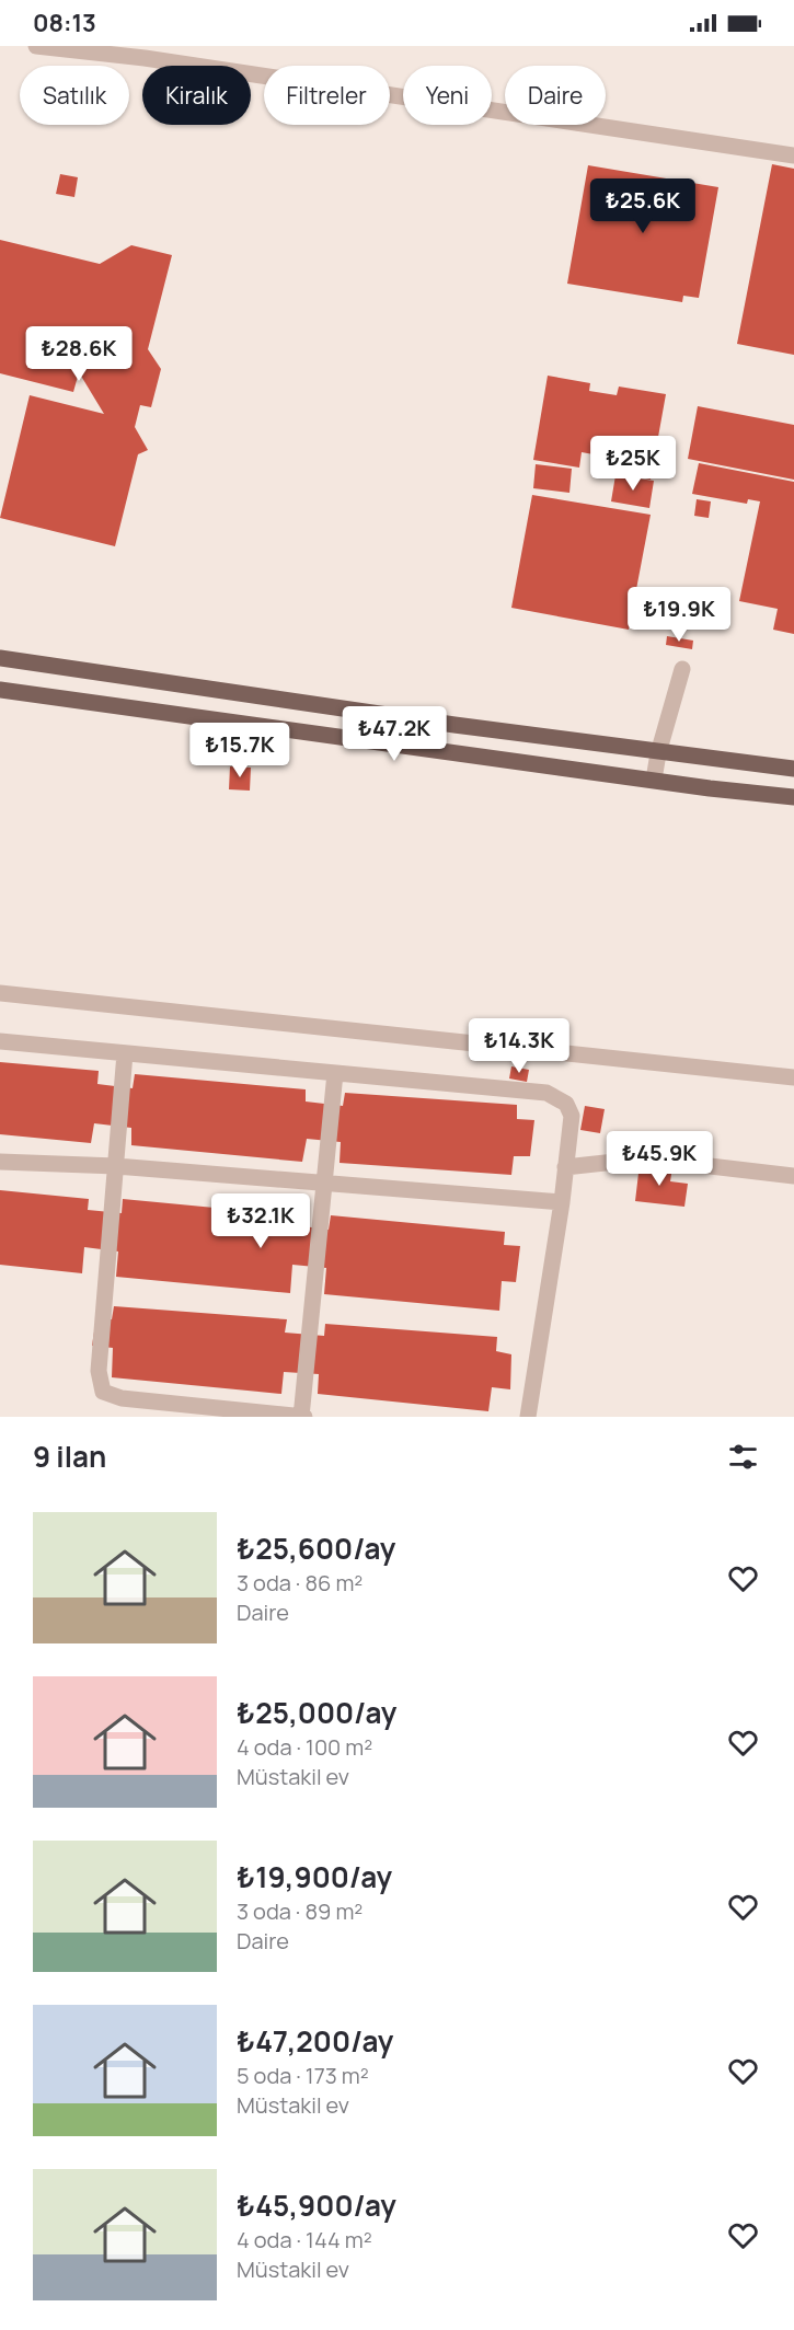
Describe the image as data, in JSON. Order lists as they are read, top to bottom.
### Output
{
  "page": {
    "status": "08:13",
    "chip": [
      "Satılık",
      "Kiralık",
      "Filtreler",
      "Yeni",
      "Daire"
    ],
    "price": [
      "₺25.6K",
      "₺28.6K",
      "₺25K",
      "₺19.9K",
      "₺47.2K",
      "₺15.7K",
      "₺14.3K",
      "₺45.9K",
      "₺32.1K"
    ],
    "heading": "9 ilan",
    "list": [
      {
        "name": "₺25,600/ay",
        "note": "3 oda · 86 m² · Daire"
      },
      {
        "name": "₺25,000/ay",
        "note": "4 oda · 100 m² · Müstakil ev"
      },
      {
        "name": "₺19,900/ay",
        "note": "3 oda · 89 m² · Daire"
      },
      {
        "name": "₺47,200/ay",
        "note": "5 oda · 173 m² · Müstakil ev"
      },
      {
        "name": "₺45,900/ay",
        "note": "4 oda · 144 m² · Müstakil ev"
      }
    ]
  }
}
